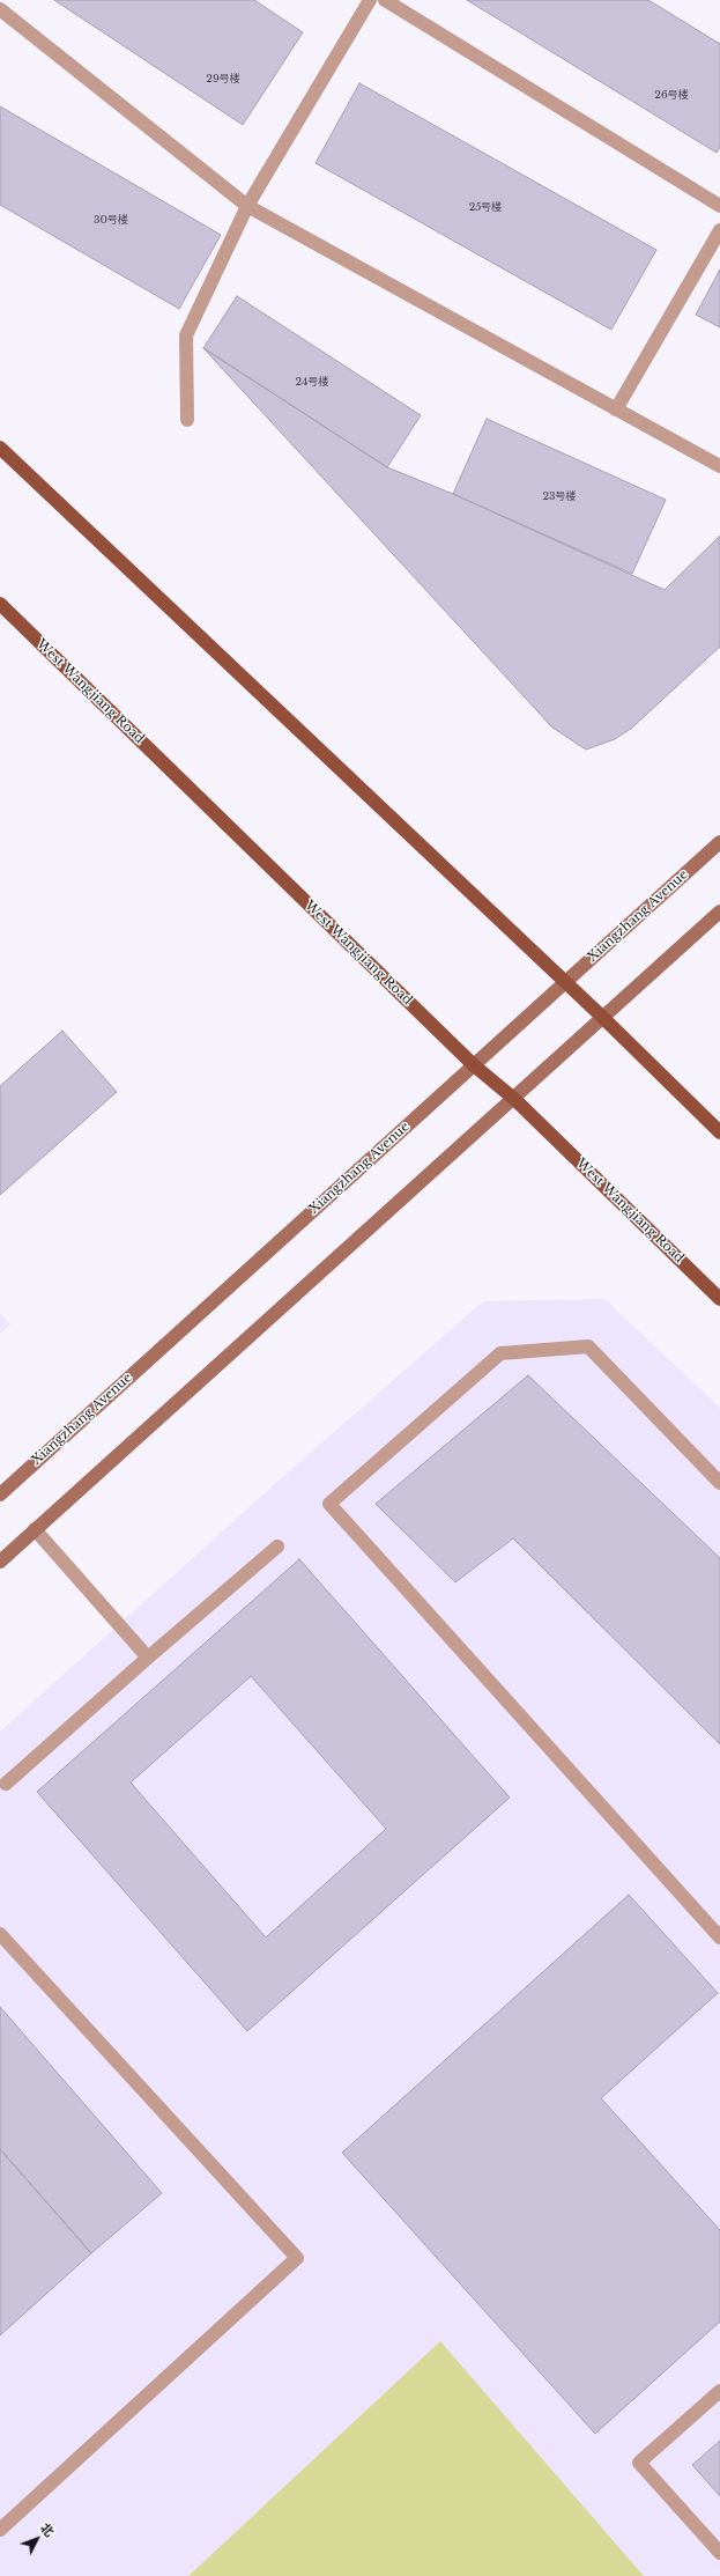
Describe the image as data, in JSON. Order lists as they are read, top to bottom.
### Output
{
  "streets": {
    "main road": ["West Wangjiang Road", "Xiangzhang Avenue"]
  },
  "crossings": [
    ["West Wangjiang Road", "Xiangzhang Avenue"]
  ],
  "house_numbers": [
    "29号楼",
    "26号楼",
    "25号楼",
    "30号楼",
    "24号楼",
    "23号楼"
  ],
  "north": "top right"
}
